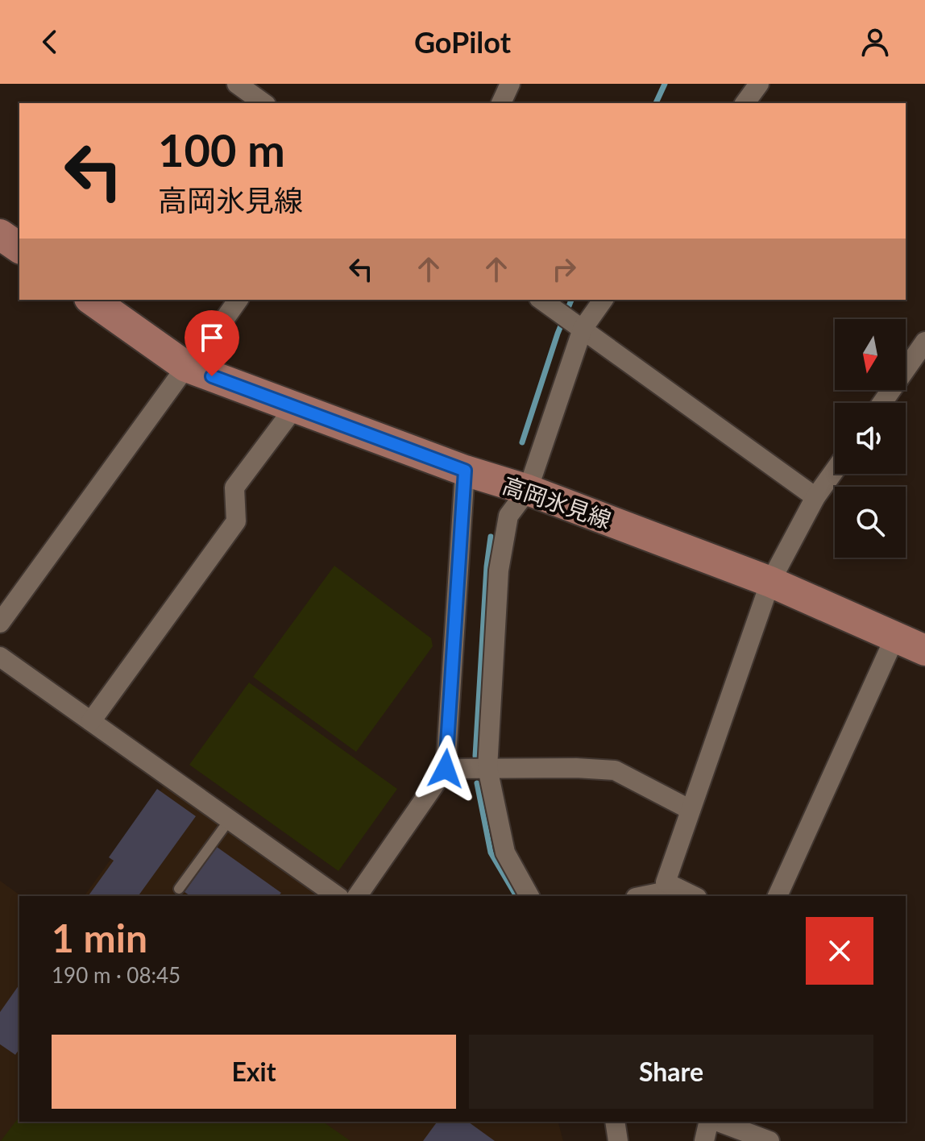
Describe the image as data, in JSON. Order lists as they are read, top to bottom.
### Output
{
  "streets": {
    "main road": ["高岡氷見線"]
  },
  "north": "bottom",
  "page": {
    "header": "GoPilot",
    "turn": ["100 m", "高岡氷見線"],
    "heading": ["1 min", "190 m · 08:45"],
    "buttons": ["Exit", "Share"]
  }
}
